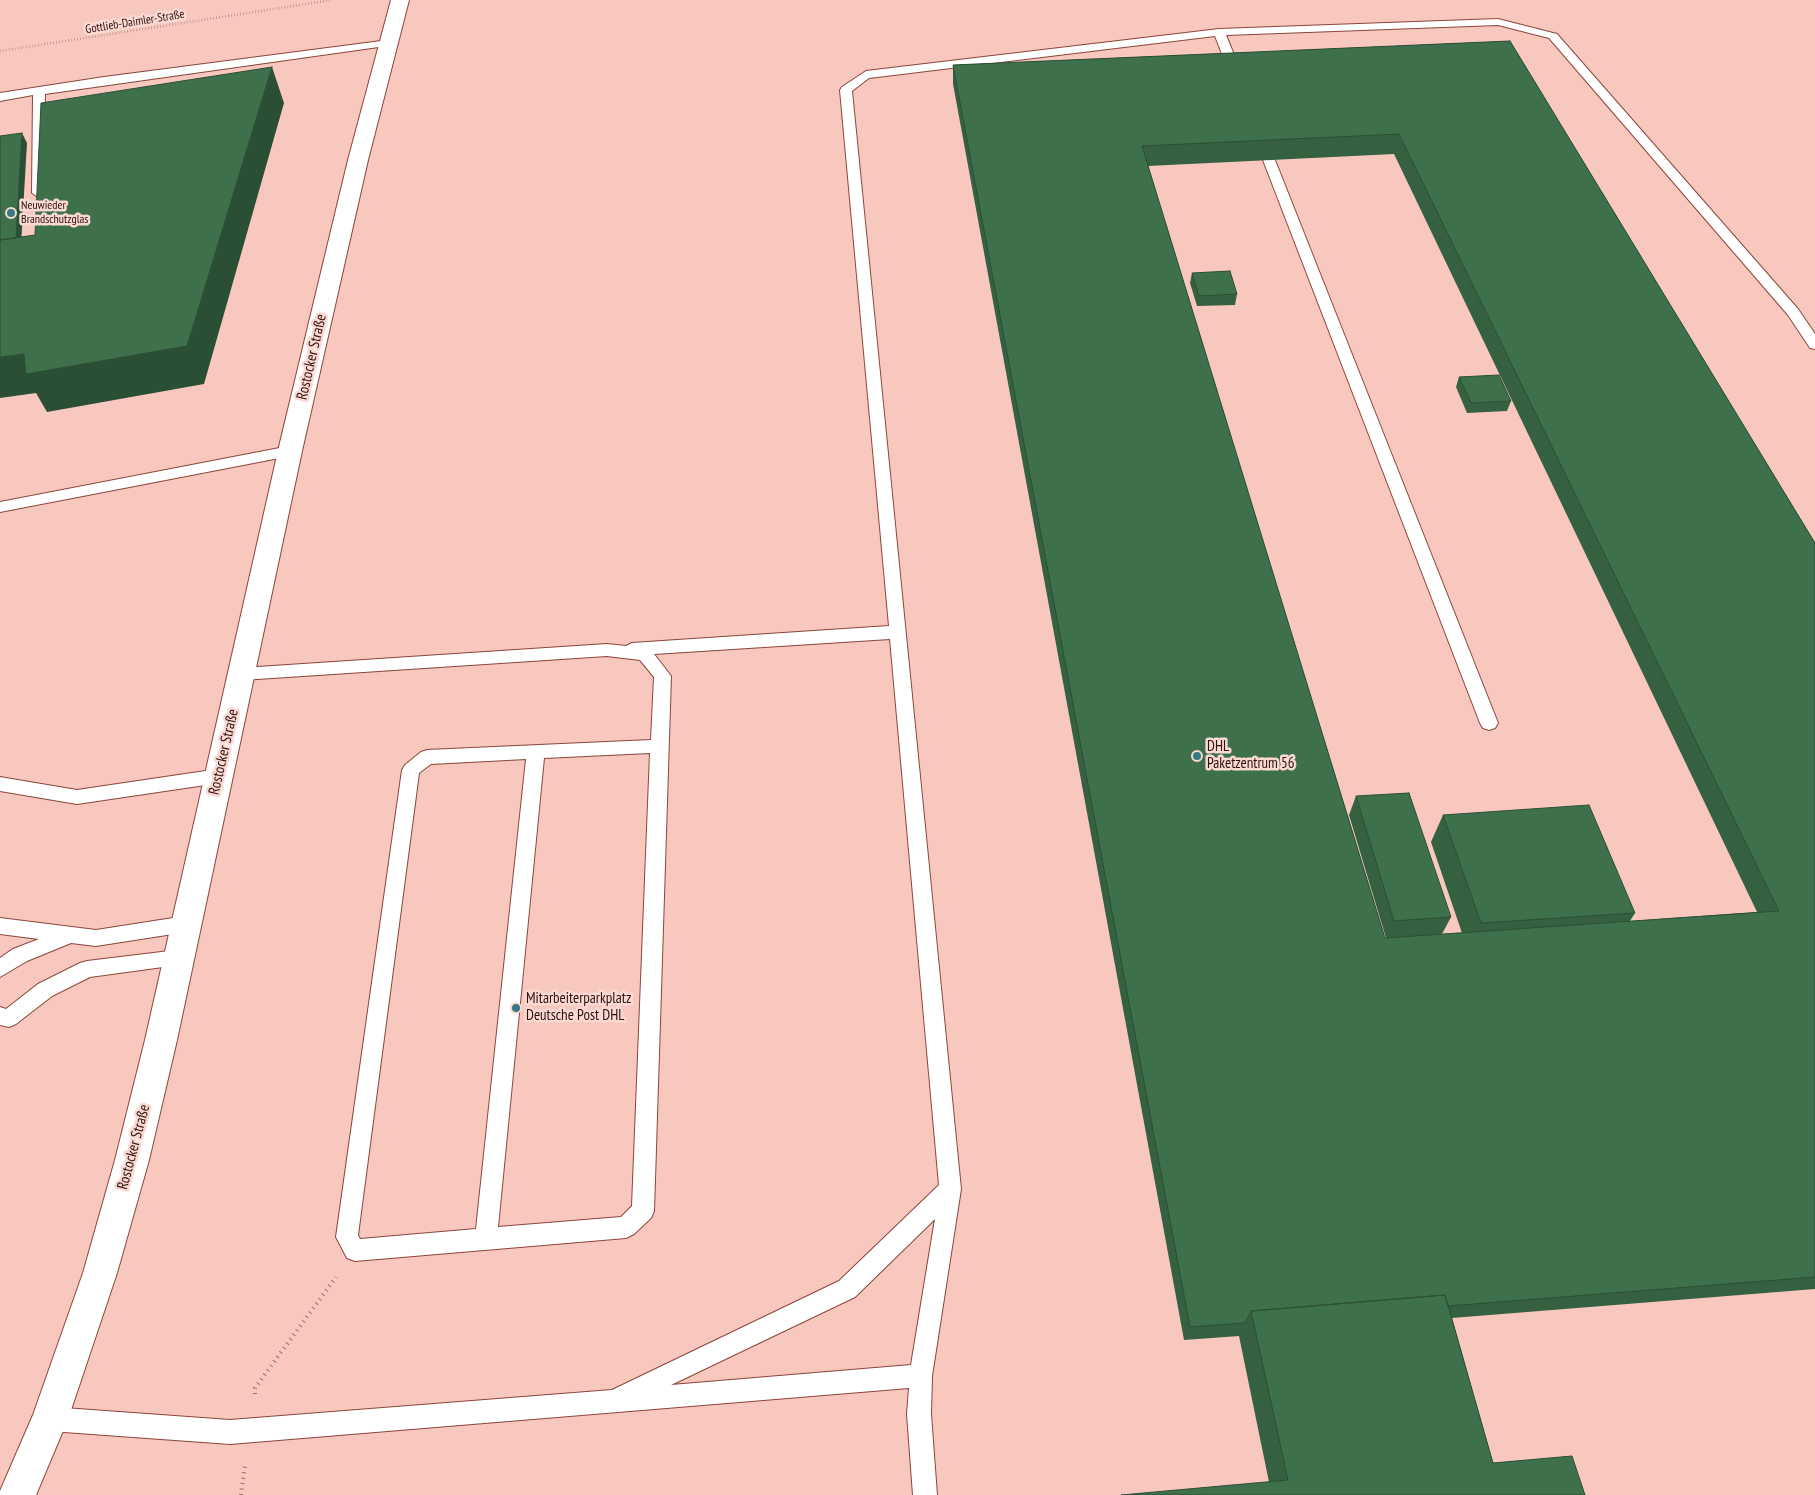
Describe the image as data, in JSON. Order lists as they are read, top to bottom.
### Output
{
  "streets": {
    "street": ["Rostocker Straße"],
    "path": ["Gottlieb-Daimler-Straße"]
  },
  "places": ["Neuwieder Brandschutzglas", "DHL Paketzentrum 56", "Mitarbeiterparkplatz Deutsche Post DHL"]
}
